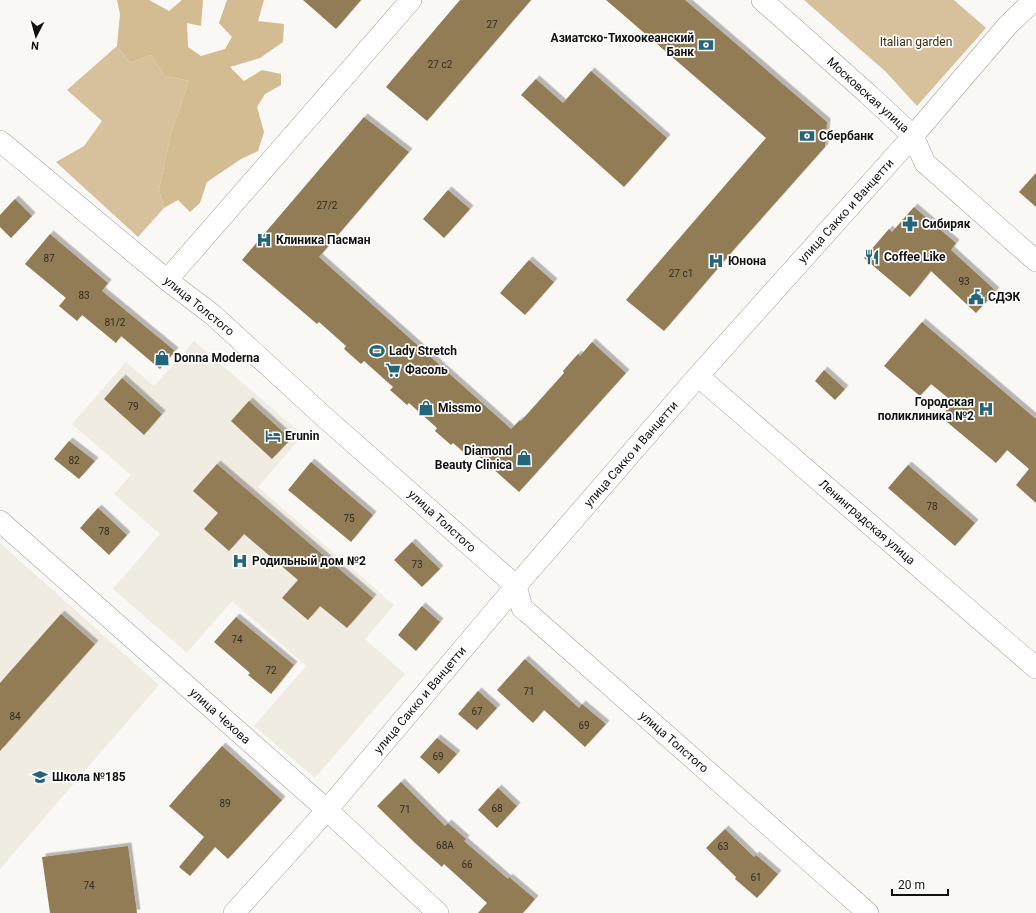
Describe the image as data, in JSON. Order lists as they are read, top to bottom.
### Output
{
  "streets": {
    "street": [
      "Московская улица",
      "улица Сакко и Ванцетти",
      "улица Толстого",
      "Ленинградская улица",
      "улица Чехова"
    ]
  },
  "crossings": [
    ["Московская улица", "улица Сакко и Ванцетти"],
    ["улица Сакко и Ванцетти", "улица Толстого"],
    ["улица Сакко и Ванцетти", "Ленинградская улица"],
    ["улица Сакко и Ванцетти", "улица Чехова"]
  ],
  "parks": ["Italian garden"],
  "places": {
    "bank": ["Азиатско-Тихоокеанский Банк", "Сбербанк"],
    "pharmacy": ["Сибиряк"],
    "hospital": [
      "Клиника Пасман",
      "Юнона",
      "Городская поликлиника №2",
      "Родильный дом №2"
    ],
    "restaurant": ["Coffee Like"],
    "public building": ["СДЭК"],
    "sports": ["Lady Stretch"],
    "shop": ["Donna Moderna", "Missmo", "Diamond Beauty Clinica"],
    "supermarket": ["Фасоль"],
    "hotel": ["Erunin"],
    "school or university": ["Школа №185"]
  },
  "house_numbers": [
    "27",
    "27 с2",
    "27/2",
    "87",
    "27 с1",
    "93",
    "83",
    "81/2",
    "79",
    "82",
    "78",
    "75",
    "78",
    "73",
    "74",
    "72",
    "71",
    "67",
    "84",
    "69",
    "69",
    "89",
    "68",
    "71",
    "68А",
    "63",
    "66",
    "61",
    "74"
  ],
  "scale_bar": "20 m",
  "north": "bottom"
}
